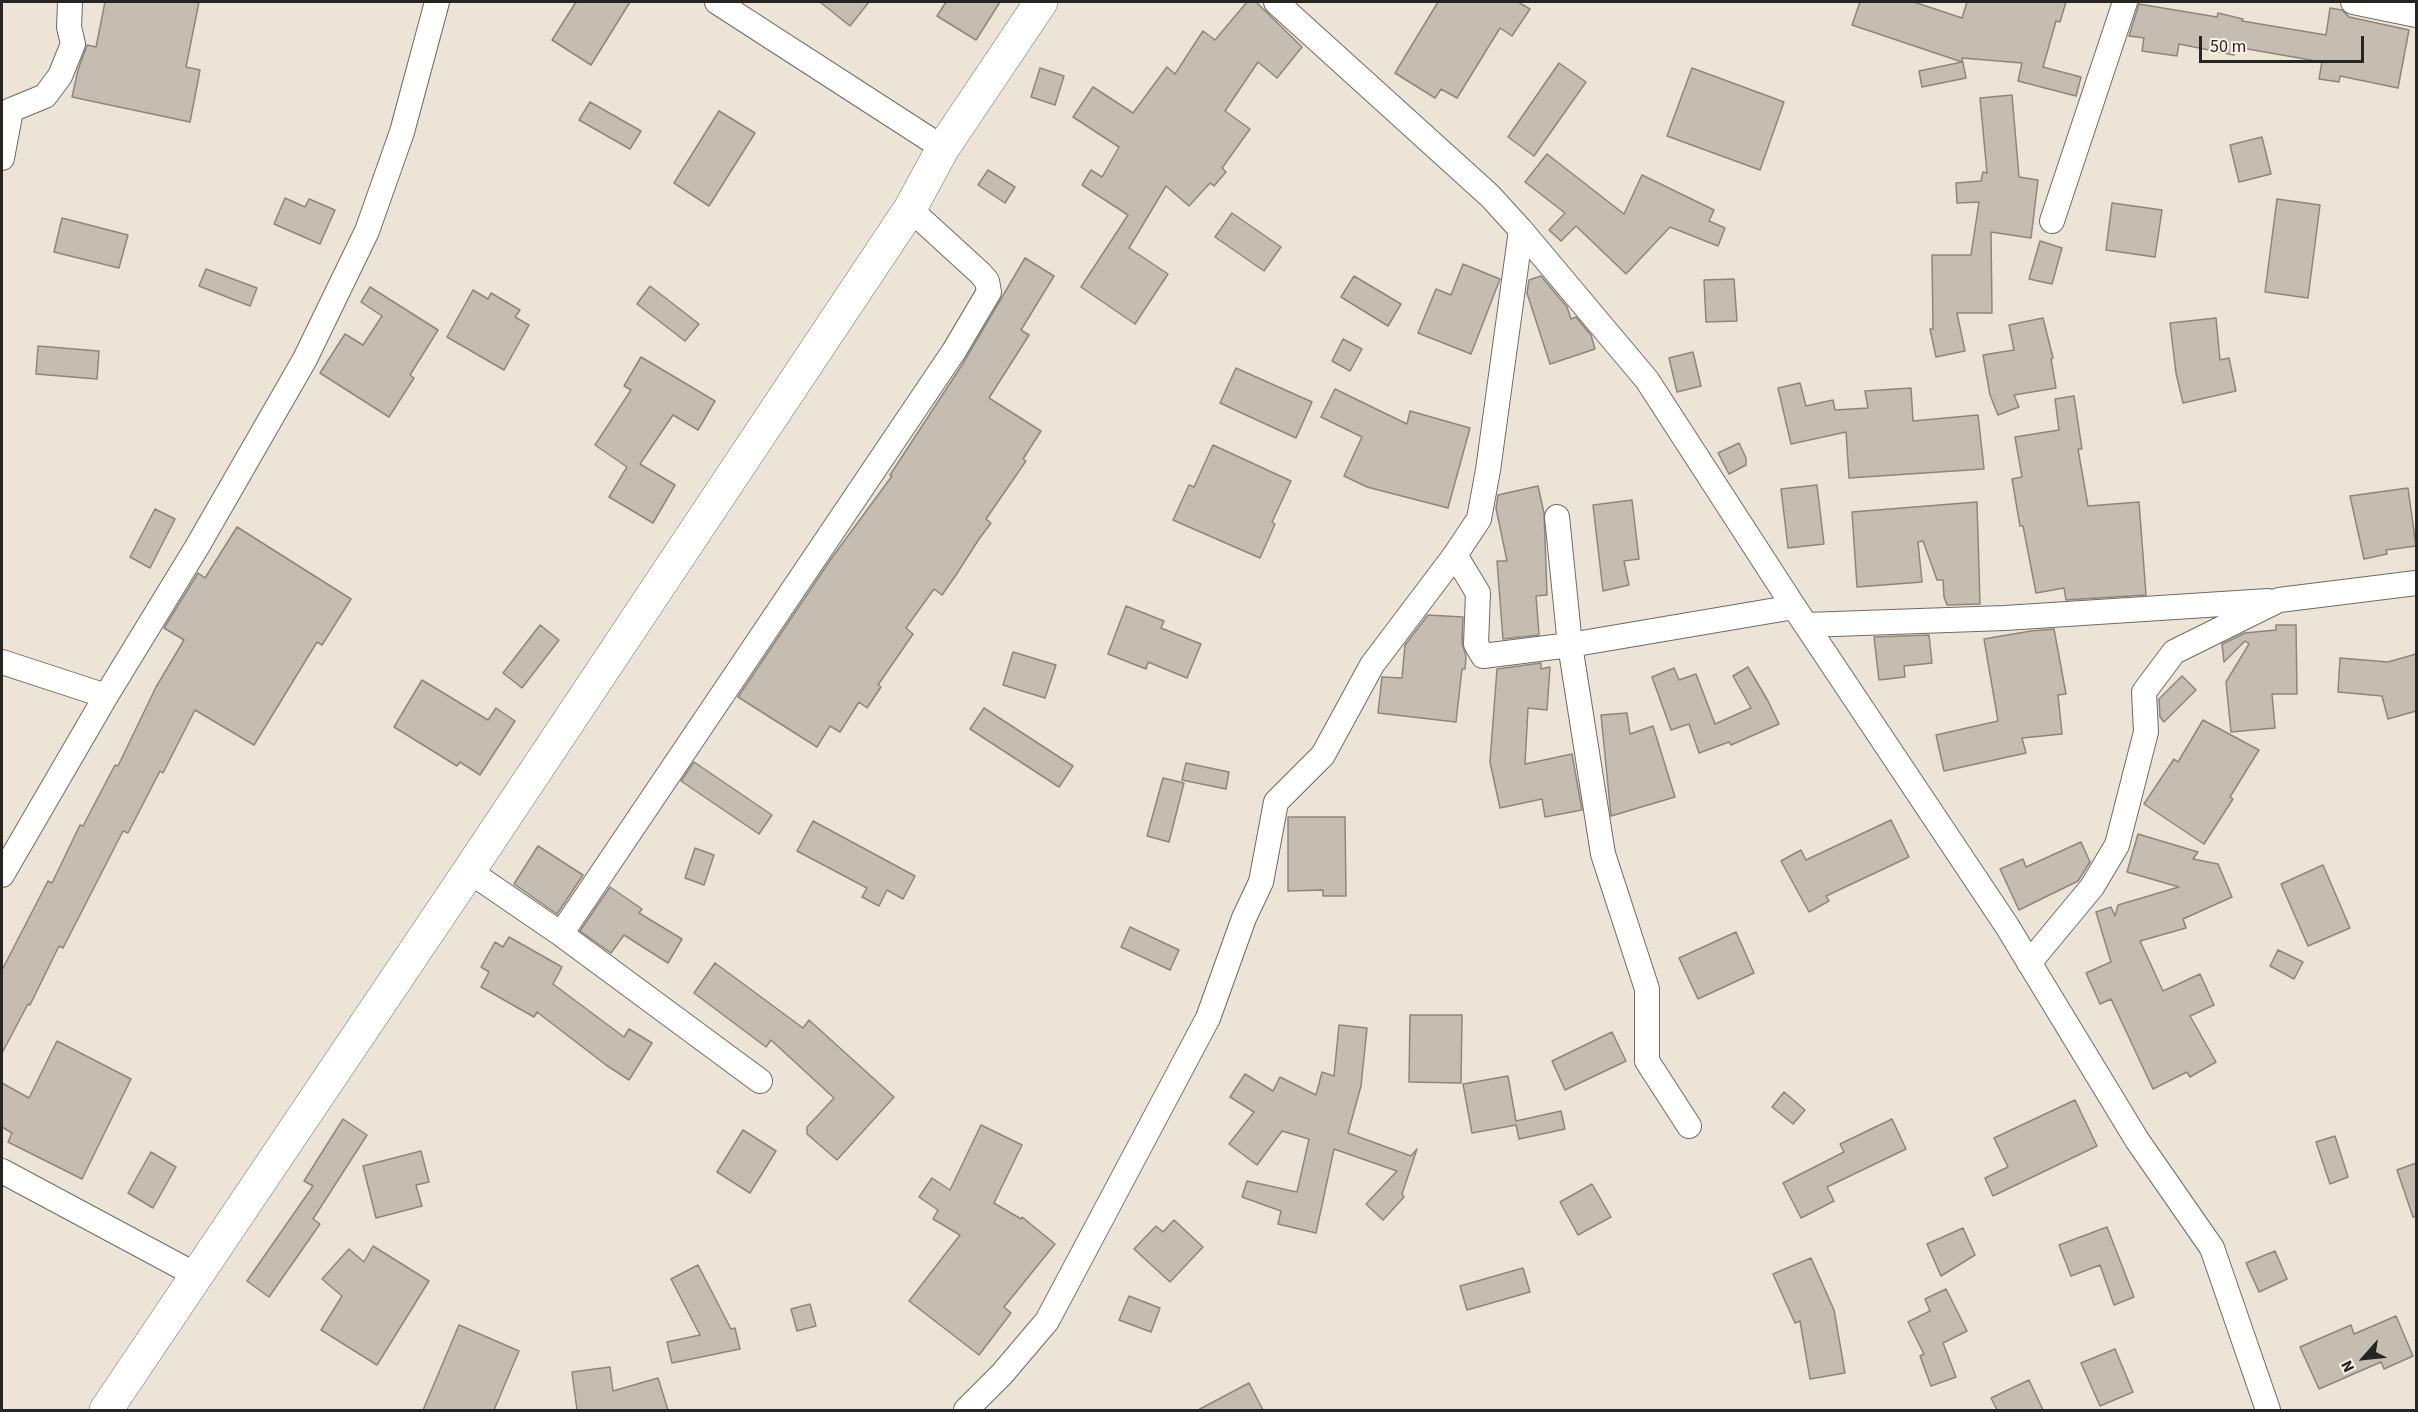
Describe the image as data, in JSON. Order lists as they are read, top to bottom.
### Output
{
  "scale_bar": "50 m",
  "north": "bottom left"
}
